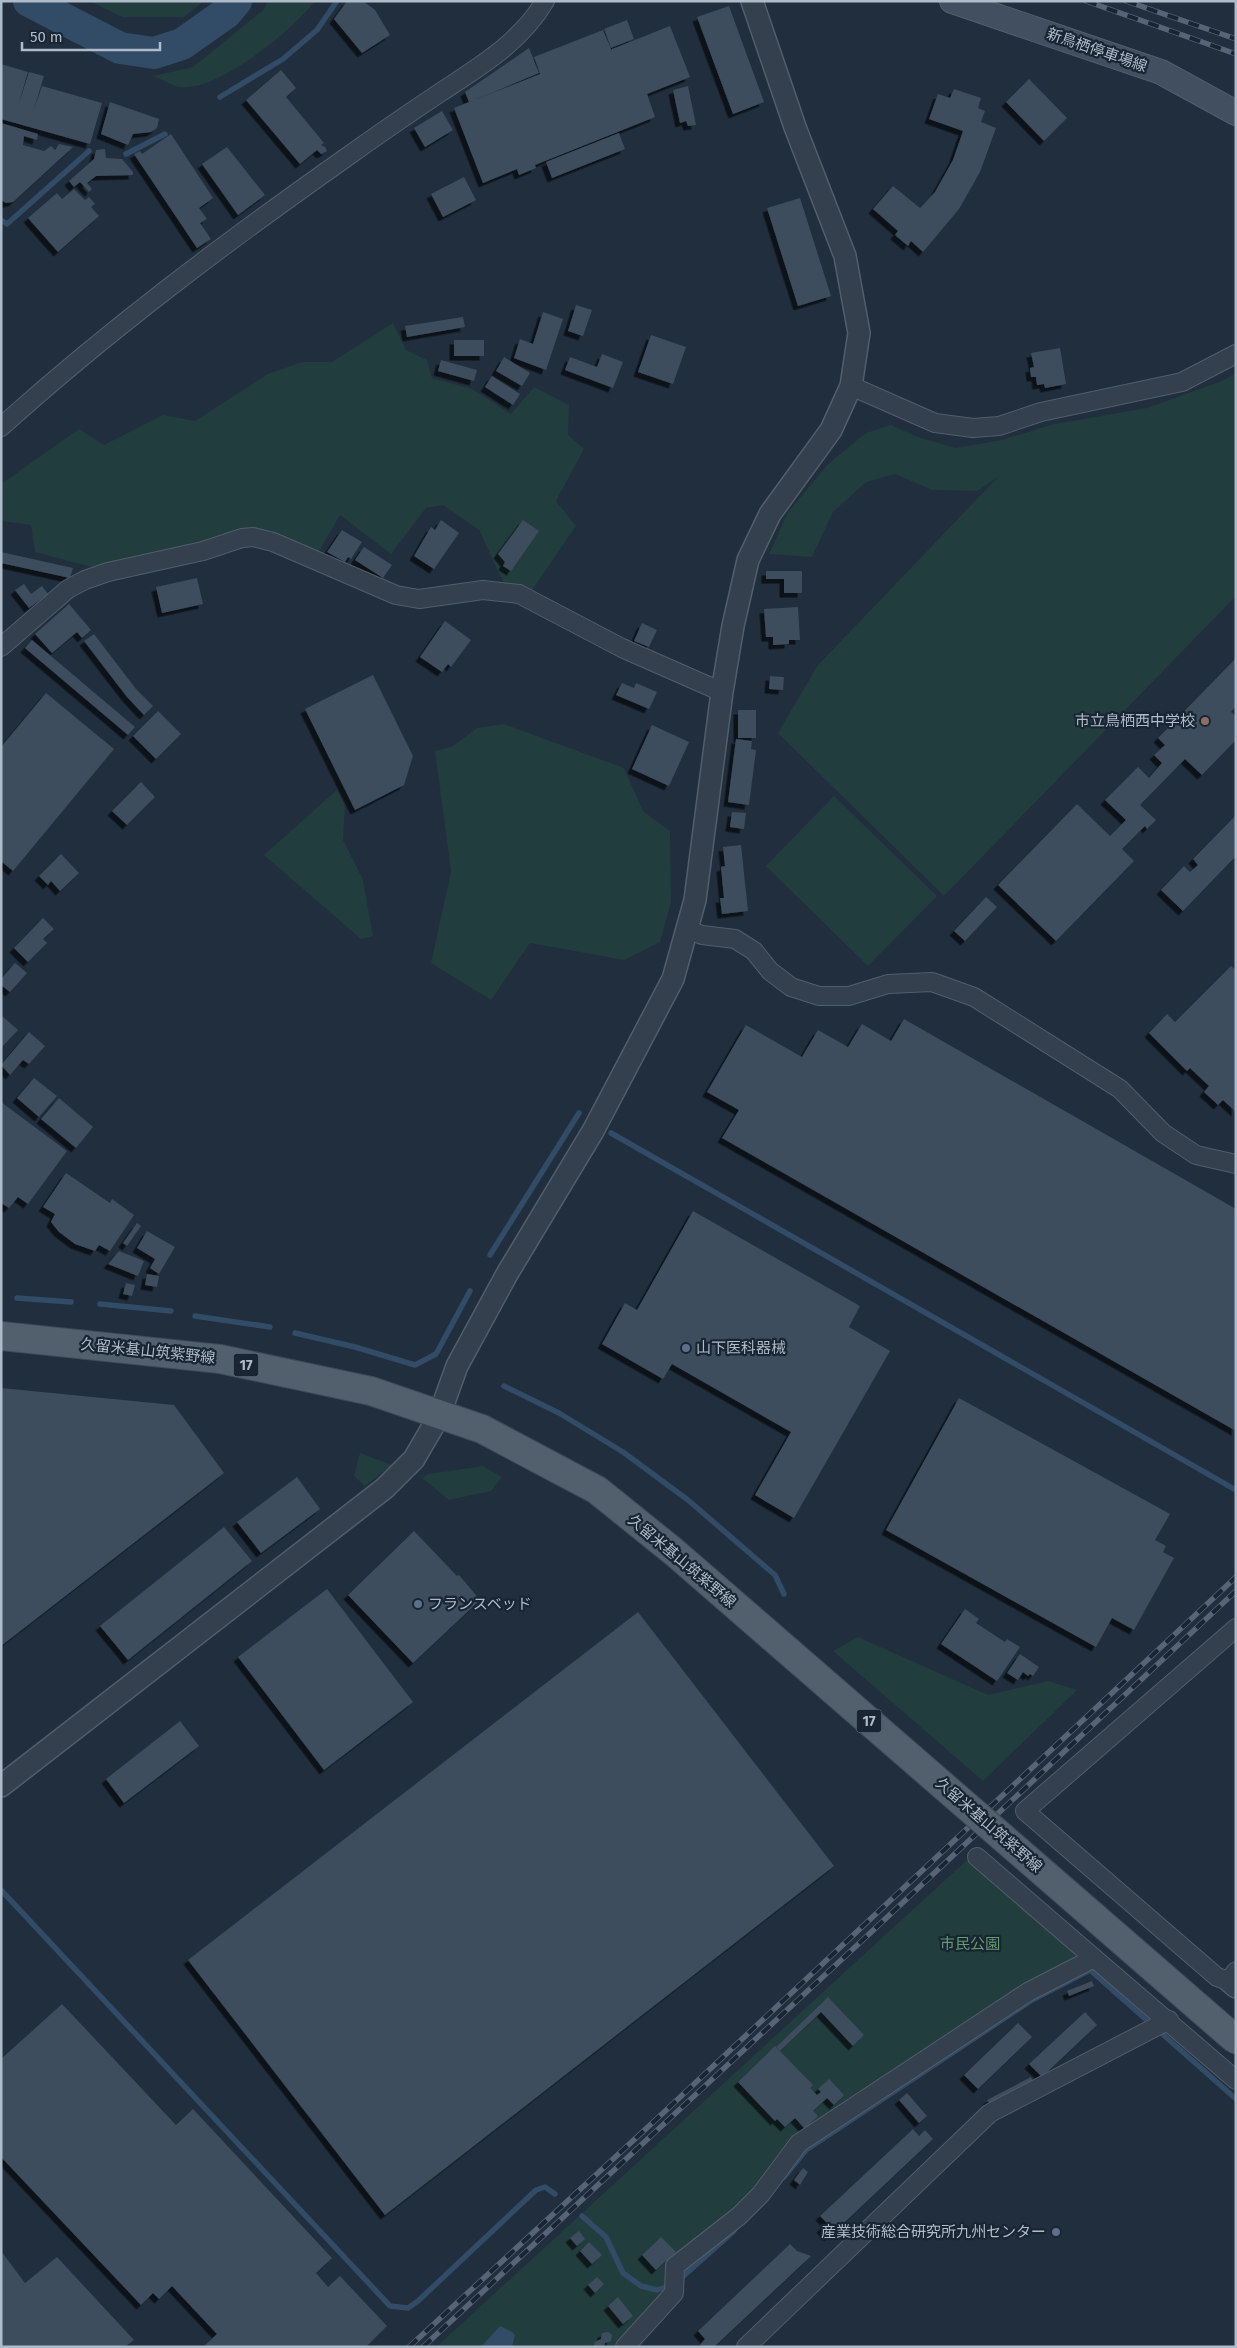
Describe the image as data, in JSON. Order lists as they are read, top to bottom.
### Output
{
  "streets": {
    "main road": ["新鳥栖停車場線", "久留米基山筑紫野線", "17"]
  },
  "parks": ["市民公園"],
  "places": [
    "市立鳥栖西中学校",
    "山下医科器械",
    "フランスベッド",
    "産業技術総合研究所九州センター"
  ],
  "scale_bar": "50 m"
}
